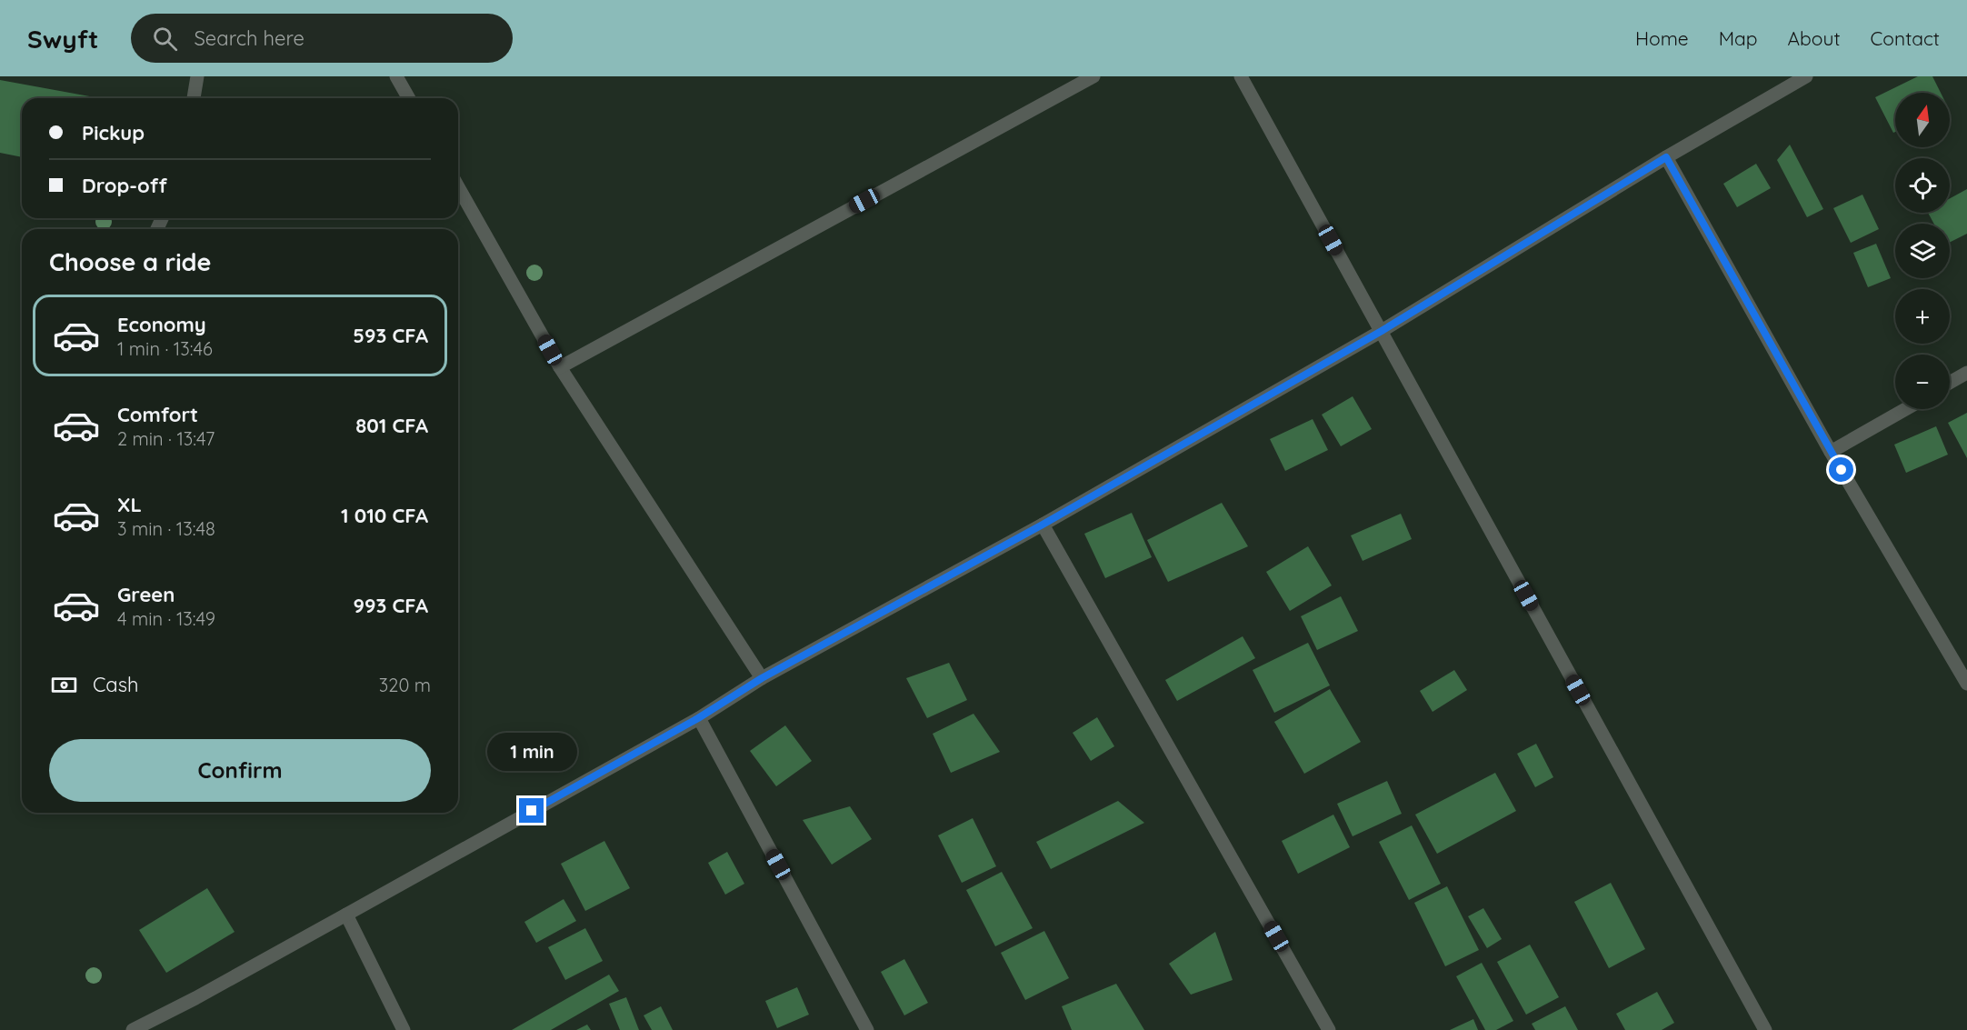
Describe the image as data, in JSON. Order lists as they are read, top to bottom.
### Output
{
  "north": "top",
  "page": {
    "header": "Swyft",
    "search": "Search here",
    "nav": [
      "Home",
      "Map",
      "About",
      "Contact"
    ],
    "map_buttons": ["+", "−"],
    "banner": ["Pickup", "Drop-off"],
    "heading": "Choose a ride",
    "list": [
      {
        "name": "Economy",
        "note": "1 min · 13:46",
        "value": "593 CFA"
      },
      {
        "name": "Comfort",
        "note": "2 min · 13:47",
        "value": "801 CFA"
      },
      {
        "name": "XL",
        "note": "3 min · 13:48",
        "value": "1 010 CFA"
      },
      {
        "name": "Green",
        "note": "4 min · 13:49",
        "value": "993 CFA"
      }
    ],
    "pay": ["Cash", "320 m"],
    "buttons": "Confirm",
    "bubble": "1 min"
  }
}
